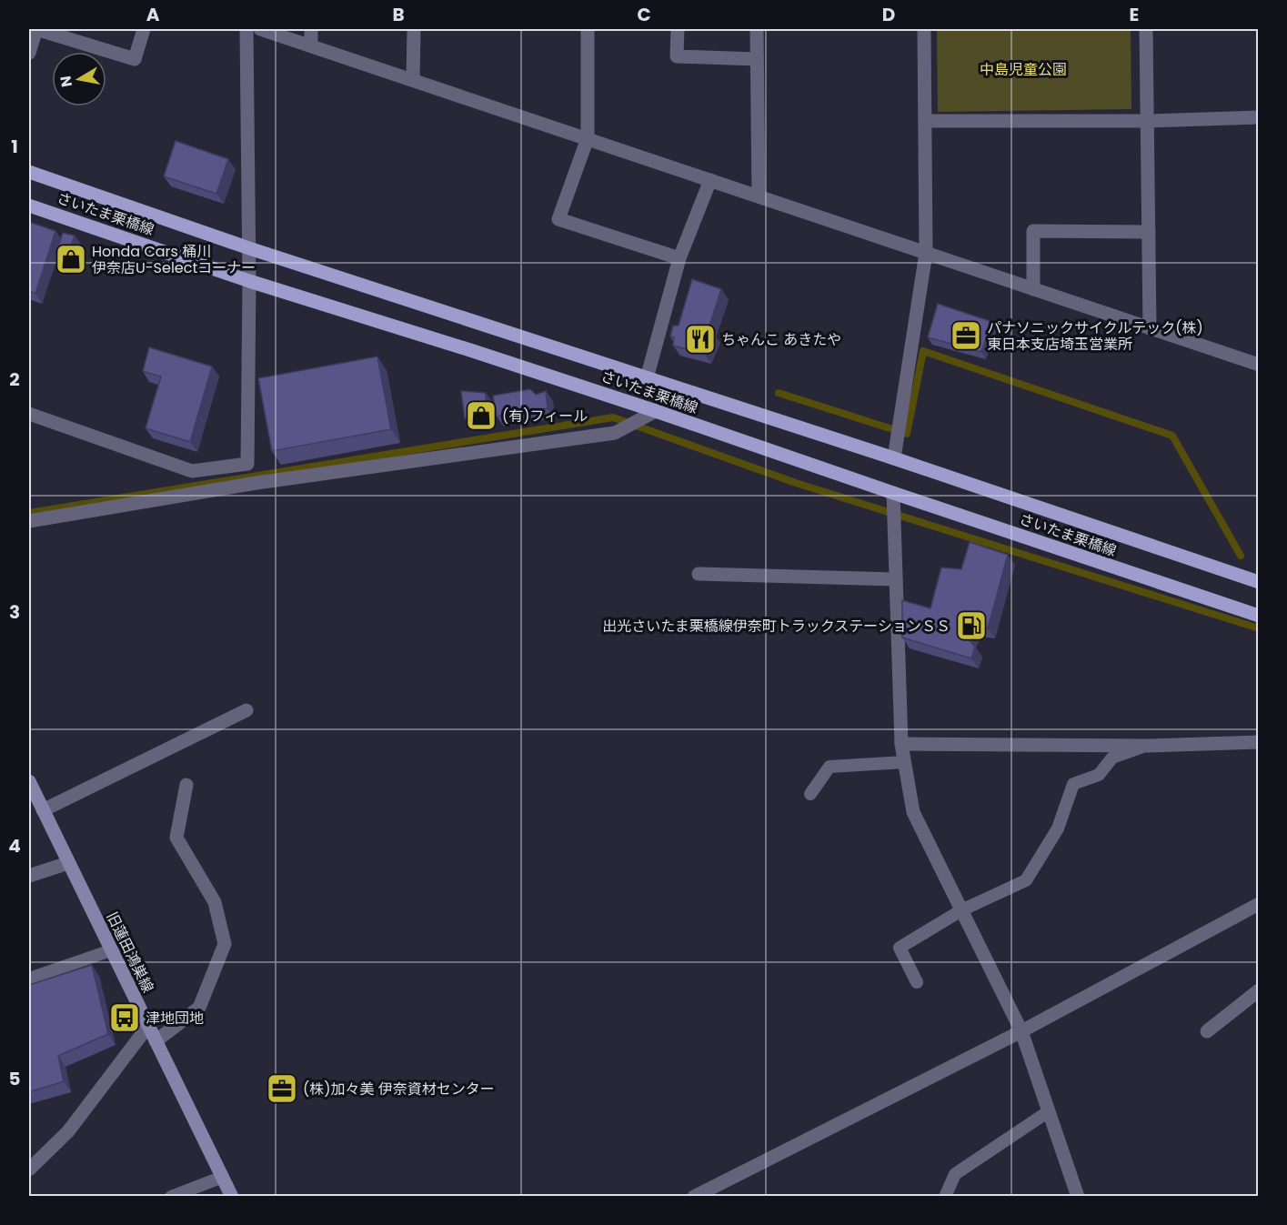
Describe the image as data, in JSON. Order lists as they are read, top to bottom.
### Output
{
  "streets": {
    "main road": ["さいたま栗橋線"],
    "street": ["旧蓮田鴻巣線"]
  },
  "parks": ["中島児童公園"],
  "places": {
    "shop": ["Honda Cars 桶川 伊奈店U-Selectコーナー", "(有)フィール"],
    "office": ["パナソニックサイクルテック(株) 東日本支店埼玉営業所", "(株)加々美 伊奈資材センター"],
    "restaurant": ["ちゃんこ あきたや"],
    "fuel station": ["出光さいたま栗橋線伊奈町トラックステーションＳＳ"],
    "bus stop": ["津地団地"]
  },
  "north": "left",
  "grid": {
    "columns": [
      "A",
      "B",
      "C",
      "D",
      "E"
    ],
    "rows": [
      "1",
      "2",
      "3",
      "4",
      "5"
    ]
  }
}
